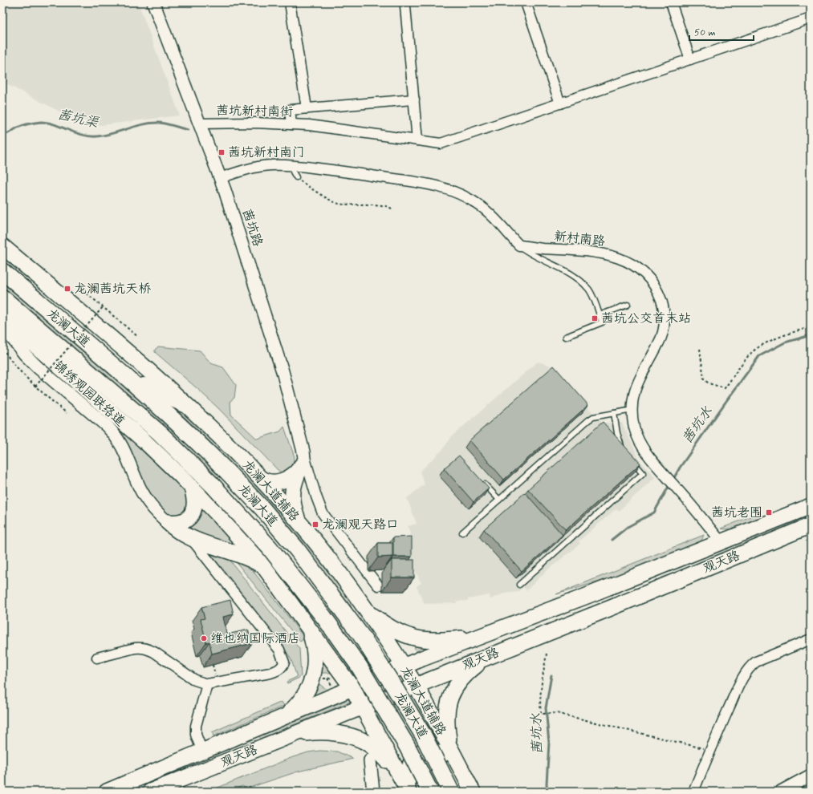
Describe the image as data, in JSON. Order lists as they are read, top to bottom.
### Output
{
  "streets": {
    "highway": ["龙澜大道"],
    "main road": ["龙澜大道辅路", "观天路"],
    "street": [
      "茜坑新村南街",
      "茜坑路",
      "新村南路",
      "锦绣观园联络道"
    ]
  },
  "crossings": [
    ["茜坑新村南街", "茜坑路"],
    ["新村南路", "观天路"],
    ["龙澜大道辅路", "观天路"]
  ],
  "water": ["茜坑渠", "茜坑水"],
  "places": {
    "transit": [
      "茜坑新村南门",
      "龙澜茜坑天桥",
      "茜坑公交首末站",
      "茜坑老围",
      "龙澜观天路口"
    ],
    "other": ["维也纳国际酒店"]
  },
  "scale_bar": "50 m"
}
